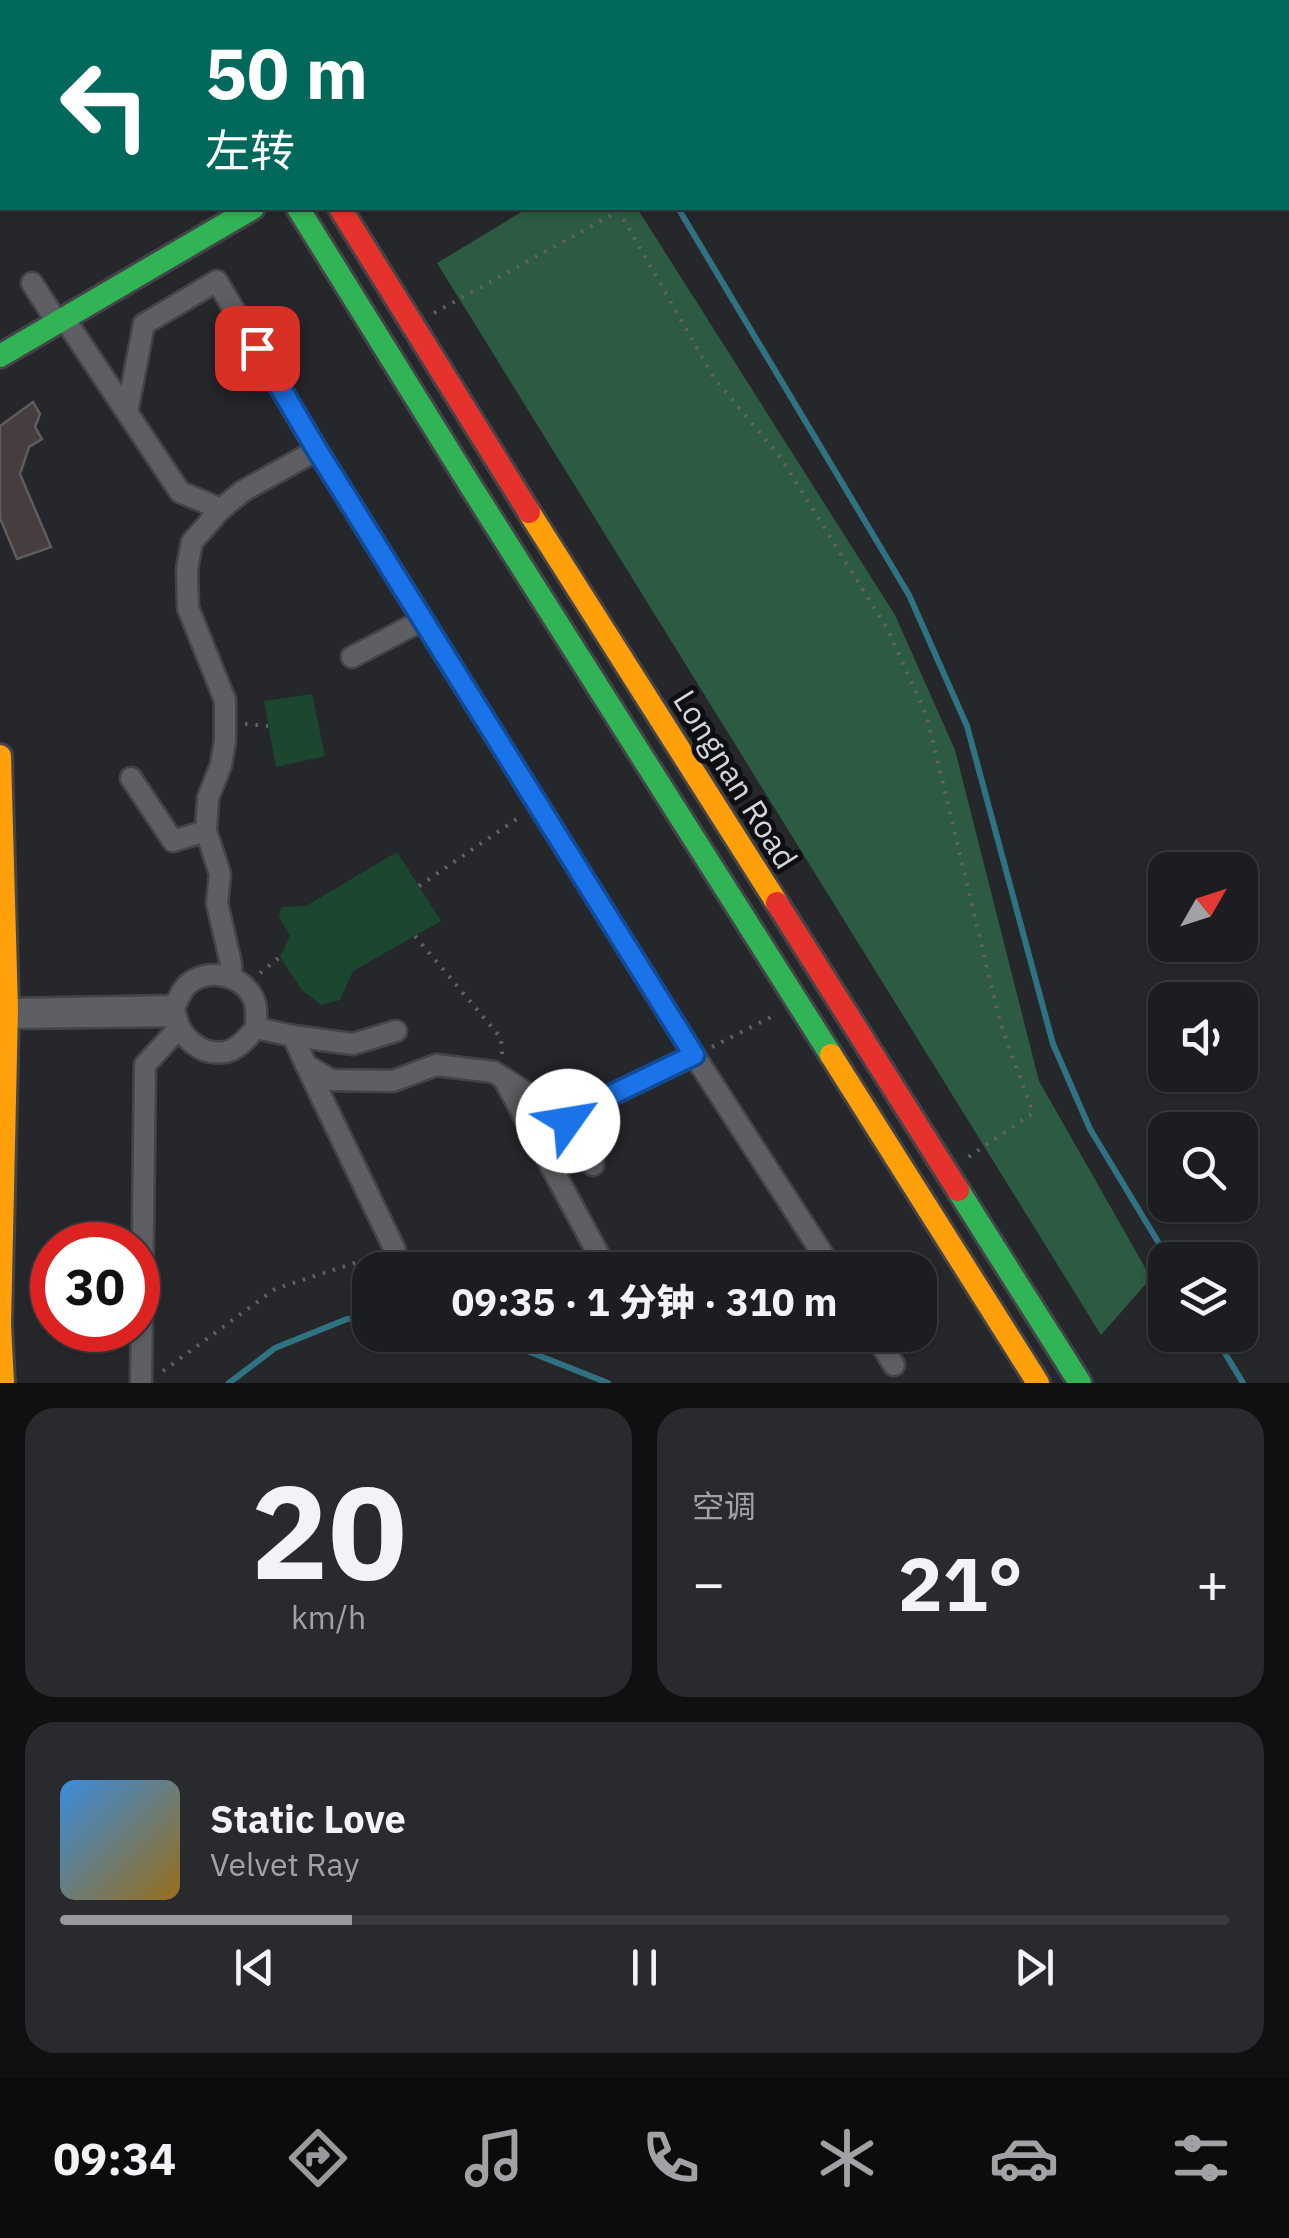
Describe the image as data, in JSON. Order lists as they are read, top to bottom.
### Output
{
  "streets": {
    "main road": ["Longnan Road"]
  },
  "north": "top right",
  "page": {
    "turn": ["50 m", "左转"],
    "limit": "30",
    "trip": "09:35 · 1 分钟 · 310 m",
    "tile": [
      ["20", "km/h"],
      "空调"
    ],
    "heat": ["−", "21°", "+"],
    "song": ["Static Love", "Velvet Ray"],
    "tabs": "09:34"
  }
}
